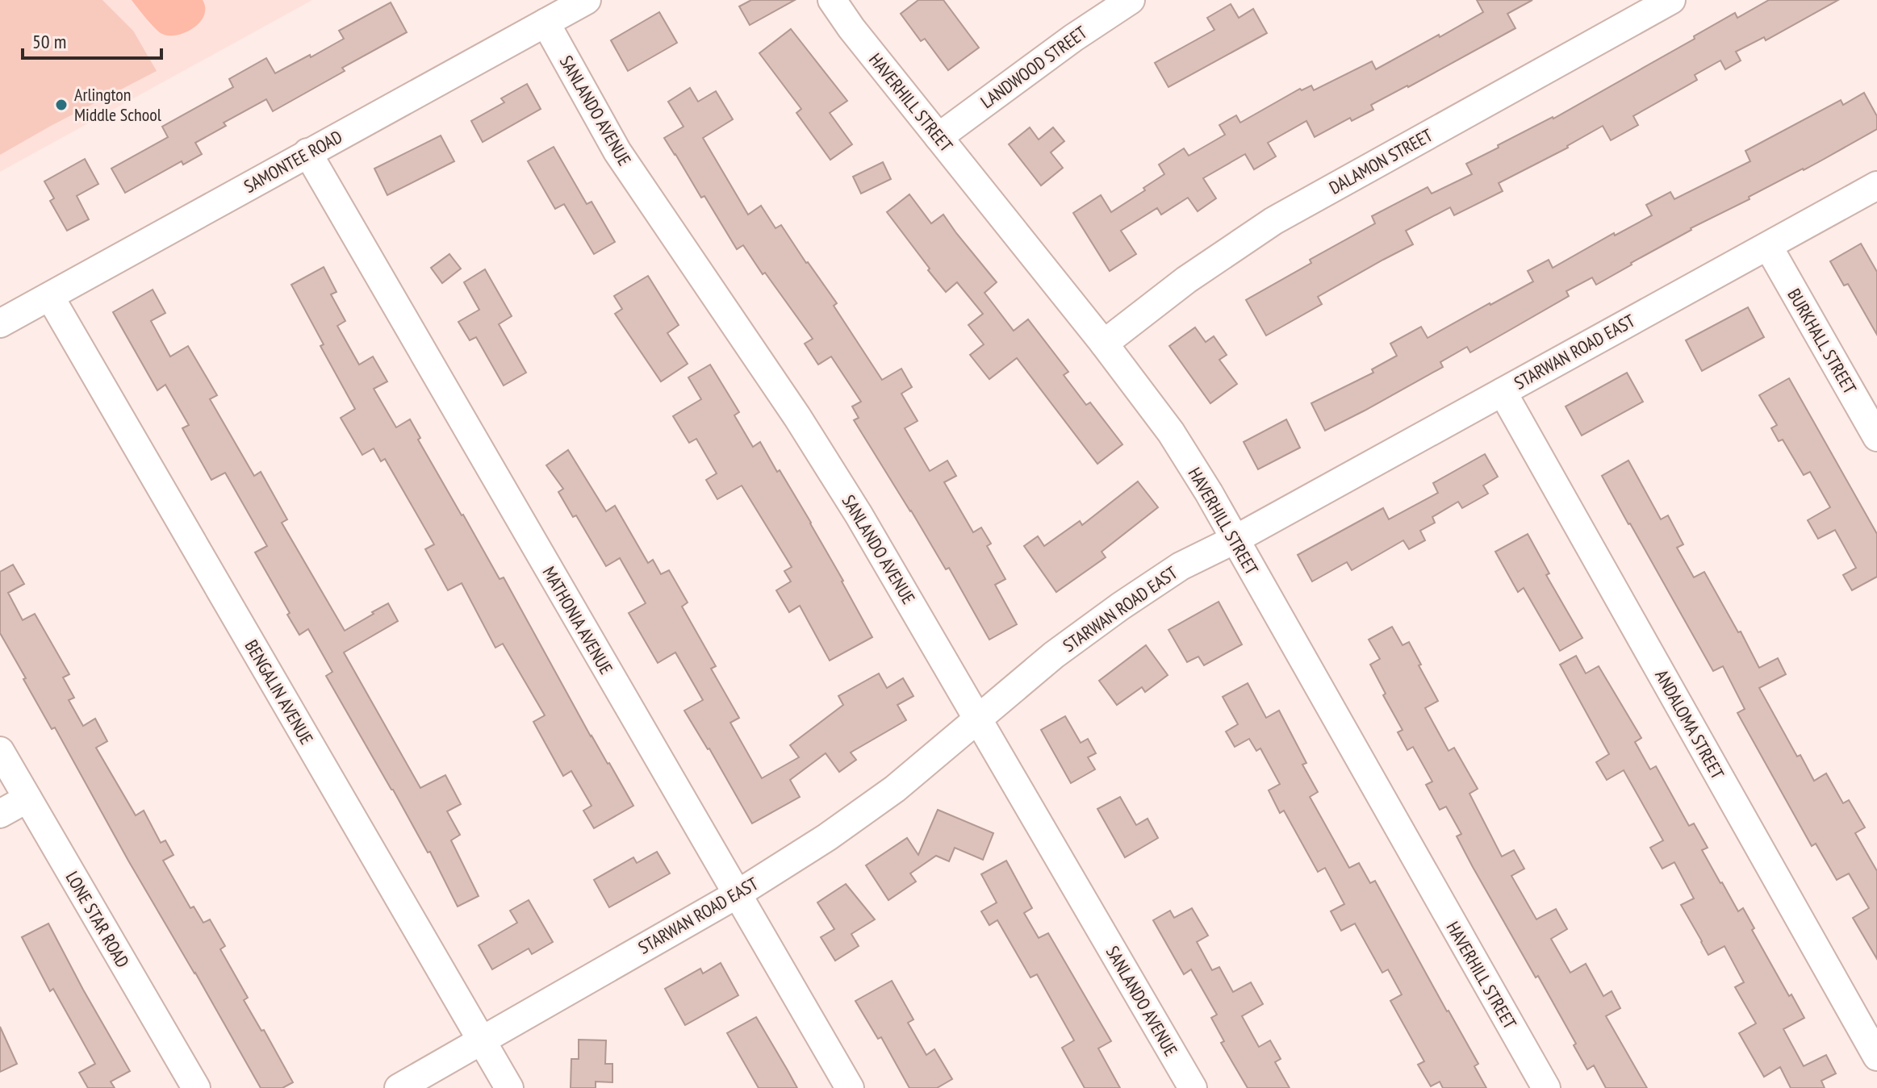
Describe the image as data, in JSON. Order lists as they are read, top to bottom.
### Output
{
  "streets": {
    "street": [
      "LANDWOOD STREET",
      "HAVERHILL STREET",
      "SANLANDO AVENUE",
      "SAMONTEE ROAD",
      "DALAMON STREET",
      "BURKHALL STREET",
      "STARWAN ROAD EAST",
      "MATHONIA AVENUE",
      "BENGALIN AVENUE",
      "ANDALOMA STREET",
      "LONE STAR ROAD"
    ]
  },
  "crossings": [
    ["LANDWOOD STREET", "HAVERHILL STREET"],
    ["HAVERHILL STREET", "DALAMON STREET"],
    ["HAVERHILL STREET", "STARWAN ROAD EAST"],
    ["SANLANDO AVENUE", "SAMONTEE ROAD"],
    ["SANLANDO AVENUE", "STARWAN ROAD EAST"],
    ["SAMONTEE ROAD", "MATHONIA AVENUE"],
    ["SAMONTEE ROAD", "BENGALIN AVENUE"],
    ["BURKHALL STREET", "STARWAN ROAD EAST"],
    ["STARWAN ROAD EAST", "MATHONIA AVENUE"],
    ["STARWAN ROAD EAST", "BENGALIN AVENUE"],
    ["STARWAN ROAD EAST", "ANDALOMA STREET"]
  ],
  "places": ["Arlington Middle School"],
  "scale_bar": "50 m"
}
